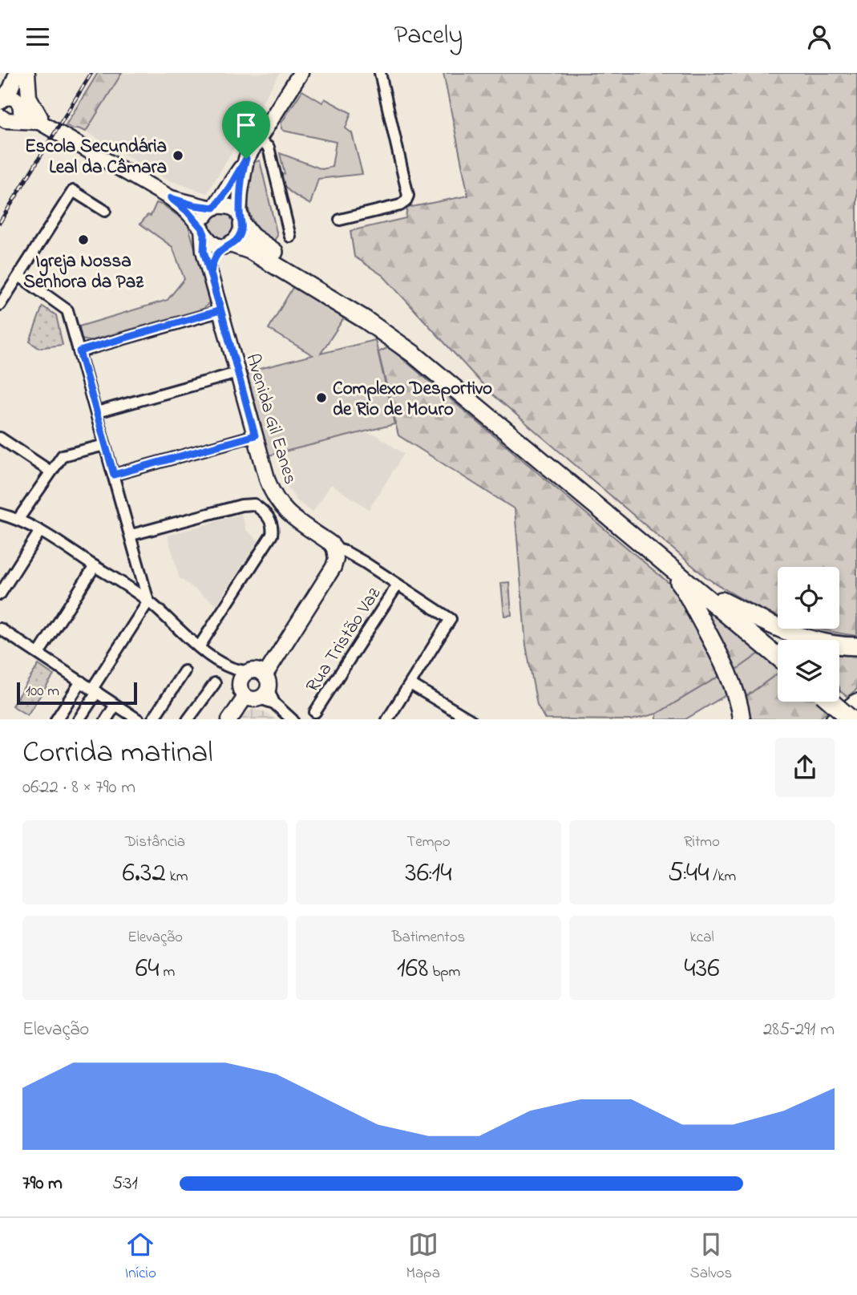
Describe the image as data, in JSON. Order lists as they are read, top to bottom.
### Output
{
  "streets": {
    "street": ["Avenida Gil Eanes", "Rua Tristão Vaz"]
  },
  "crossings": [
    ["Avenida Gil Eanes", "Rua Tristão Vaz"]
  ],
  "places": ["Escola Secundária Leal da Câmara", "Igreja Nossa Senhora da Paz", "Complexo Desportivo de Rio de Mouro"],
  "scale_bar": "100 m",
  "page": {
    "header": "Pacely",
    "scale": "100 m",
    "heading": ["Corrida matinal", "06:22 · 8 × 790 m"],
    "stats": [
      ["Distância", "6.32 km"],
      ["Tempo", "36:14"],
      ["Ritmo", "5:44 /km"],
      ["Elevação", "64 m"],
      ["Batimentos", "168 bpm"],
      ["kcal", "436"]
    ],
    "chart": ["Elevação", "285–291 m"],
    "list": [
      {
        "name": "790 m",
        "note": "5:31"
      }
    ],
    "tabs": ["Início", "Mapa", "Salvos"]
  }
}
